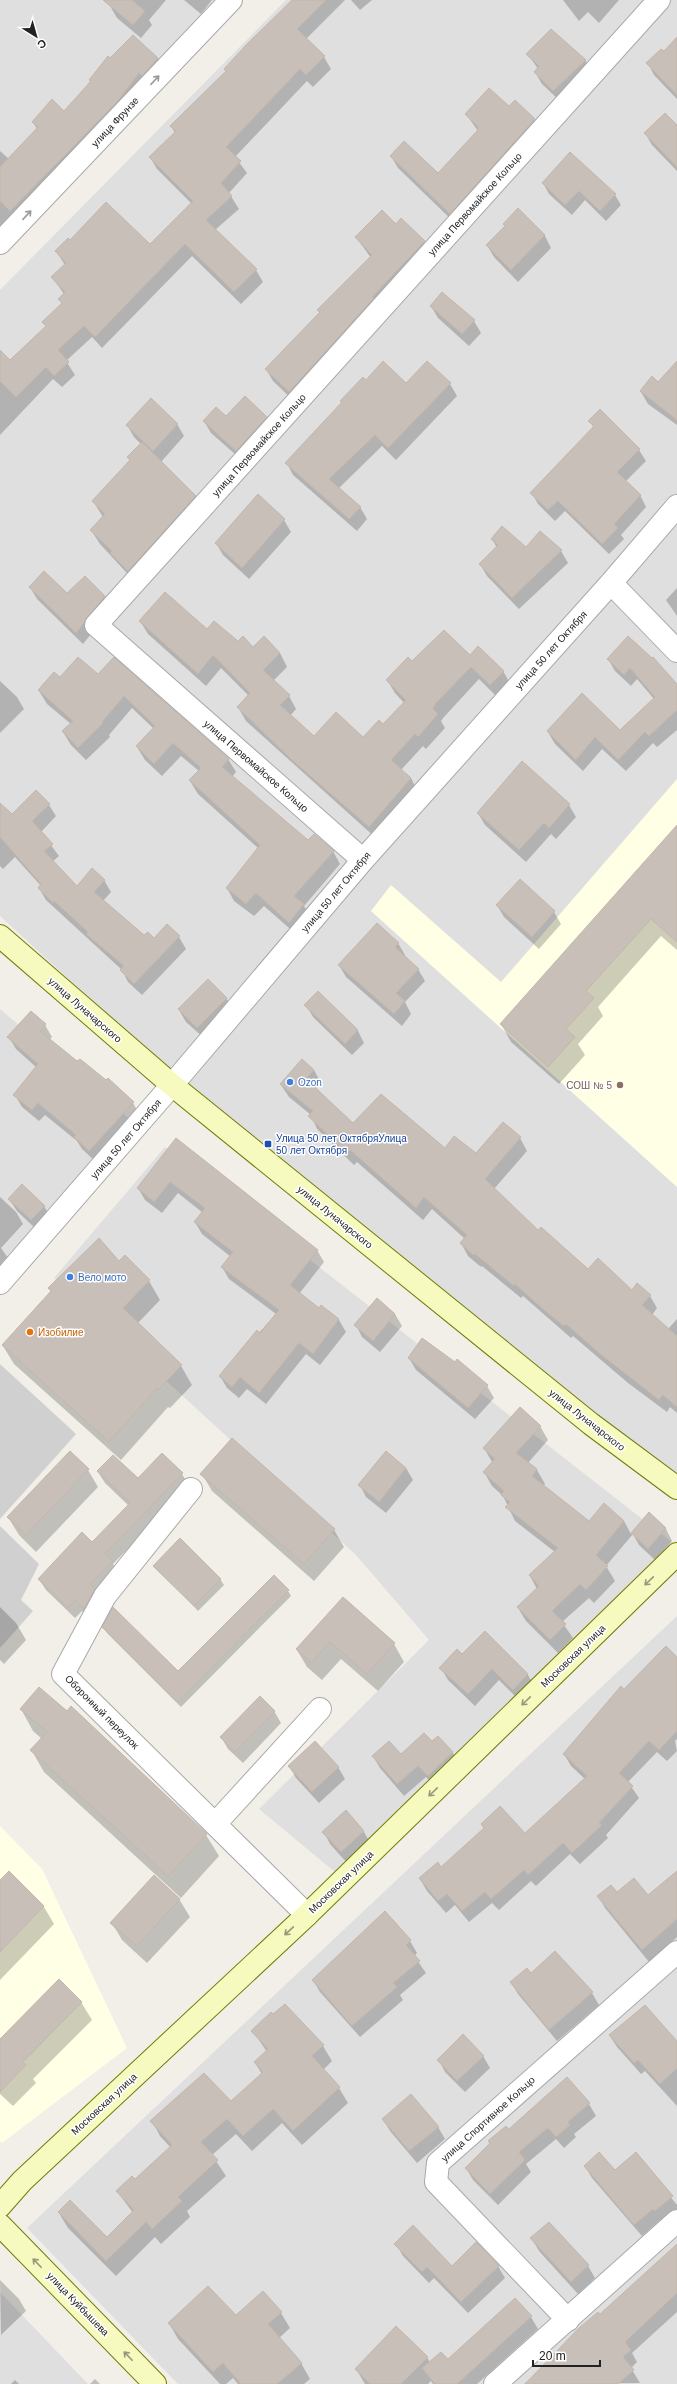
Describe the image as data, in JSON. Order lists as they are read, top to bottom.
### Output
{
  "streets": {
    "street": [
      "улица Фрунзе",
      "улица Первомайское Кольцо",
      "улица 50 лет Октября",
      "улица Луначарского",
      "Московская улица",
      "Оборонный переулок",
      "улица Спортивное Кольцо",
      "улица Куйбышева"
    ]
  },
  "crossings": [
    ["улица Первомайское Кольцо", "улица 50 лет Октября"],
    ["улица 50 лет Октября", "улица Луначарского"],
    ["Московская улица", "Оборонный переулок"]
  ],
  "one_way": ["улица Фрунзе", "Московская улица", "улица Куйбышева"],
  "places": {
    "other": [
      "Ozon",
      "СОШ № 5",
      "Вело мото",
      "Изобилие"
    ],
    "transit": ["Улица 50 лет ОктябряУлица 50 лет Октября"]
  },
  "scale_bar": "20 m",
  "north": "bottom right"
}
